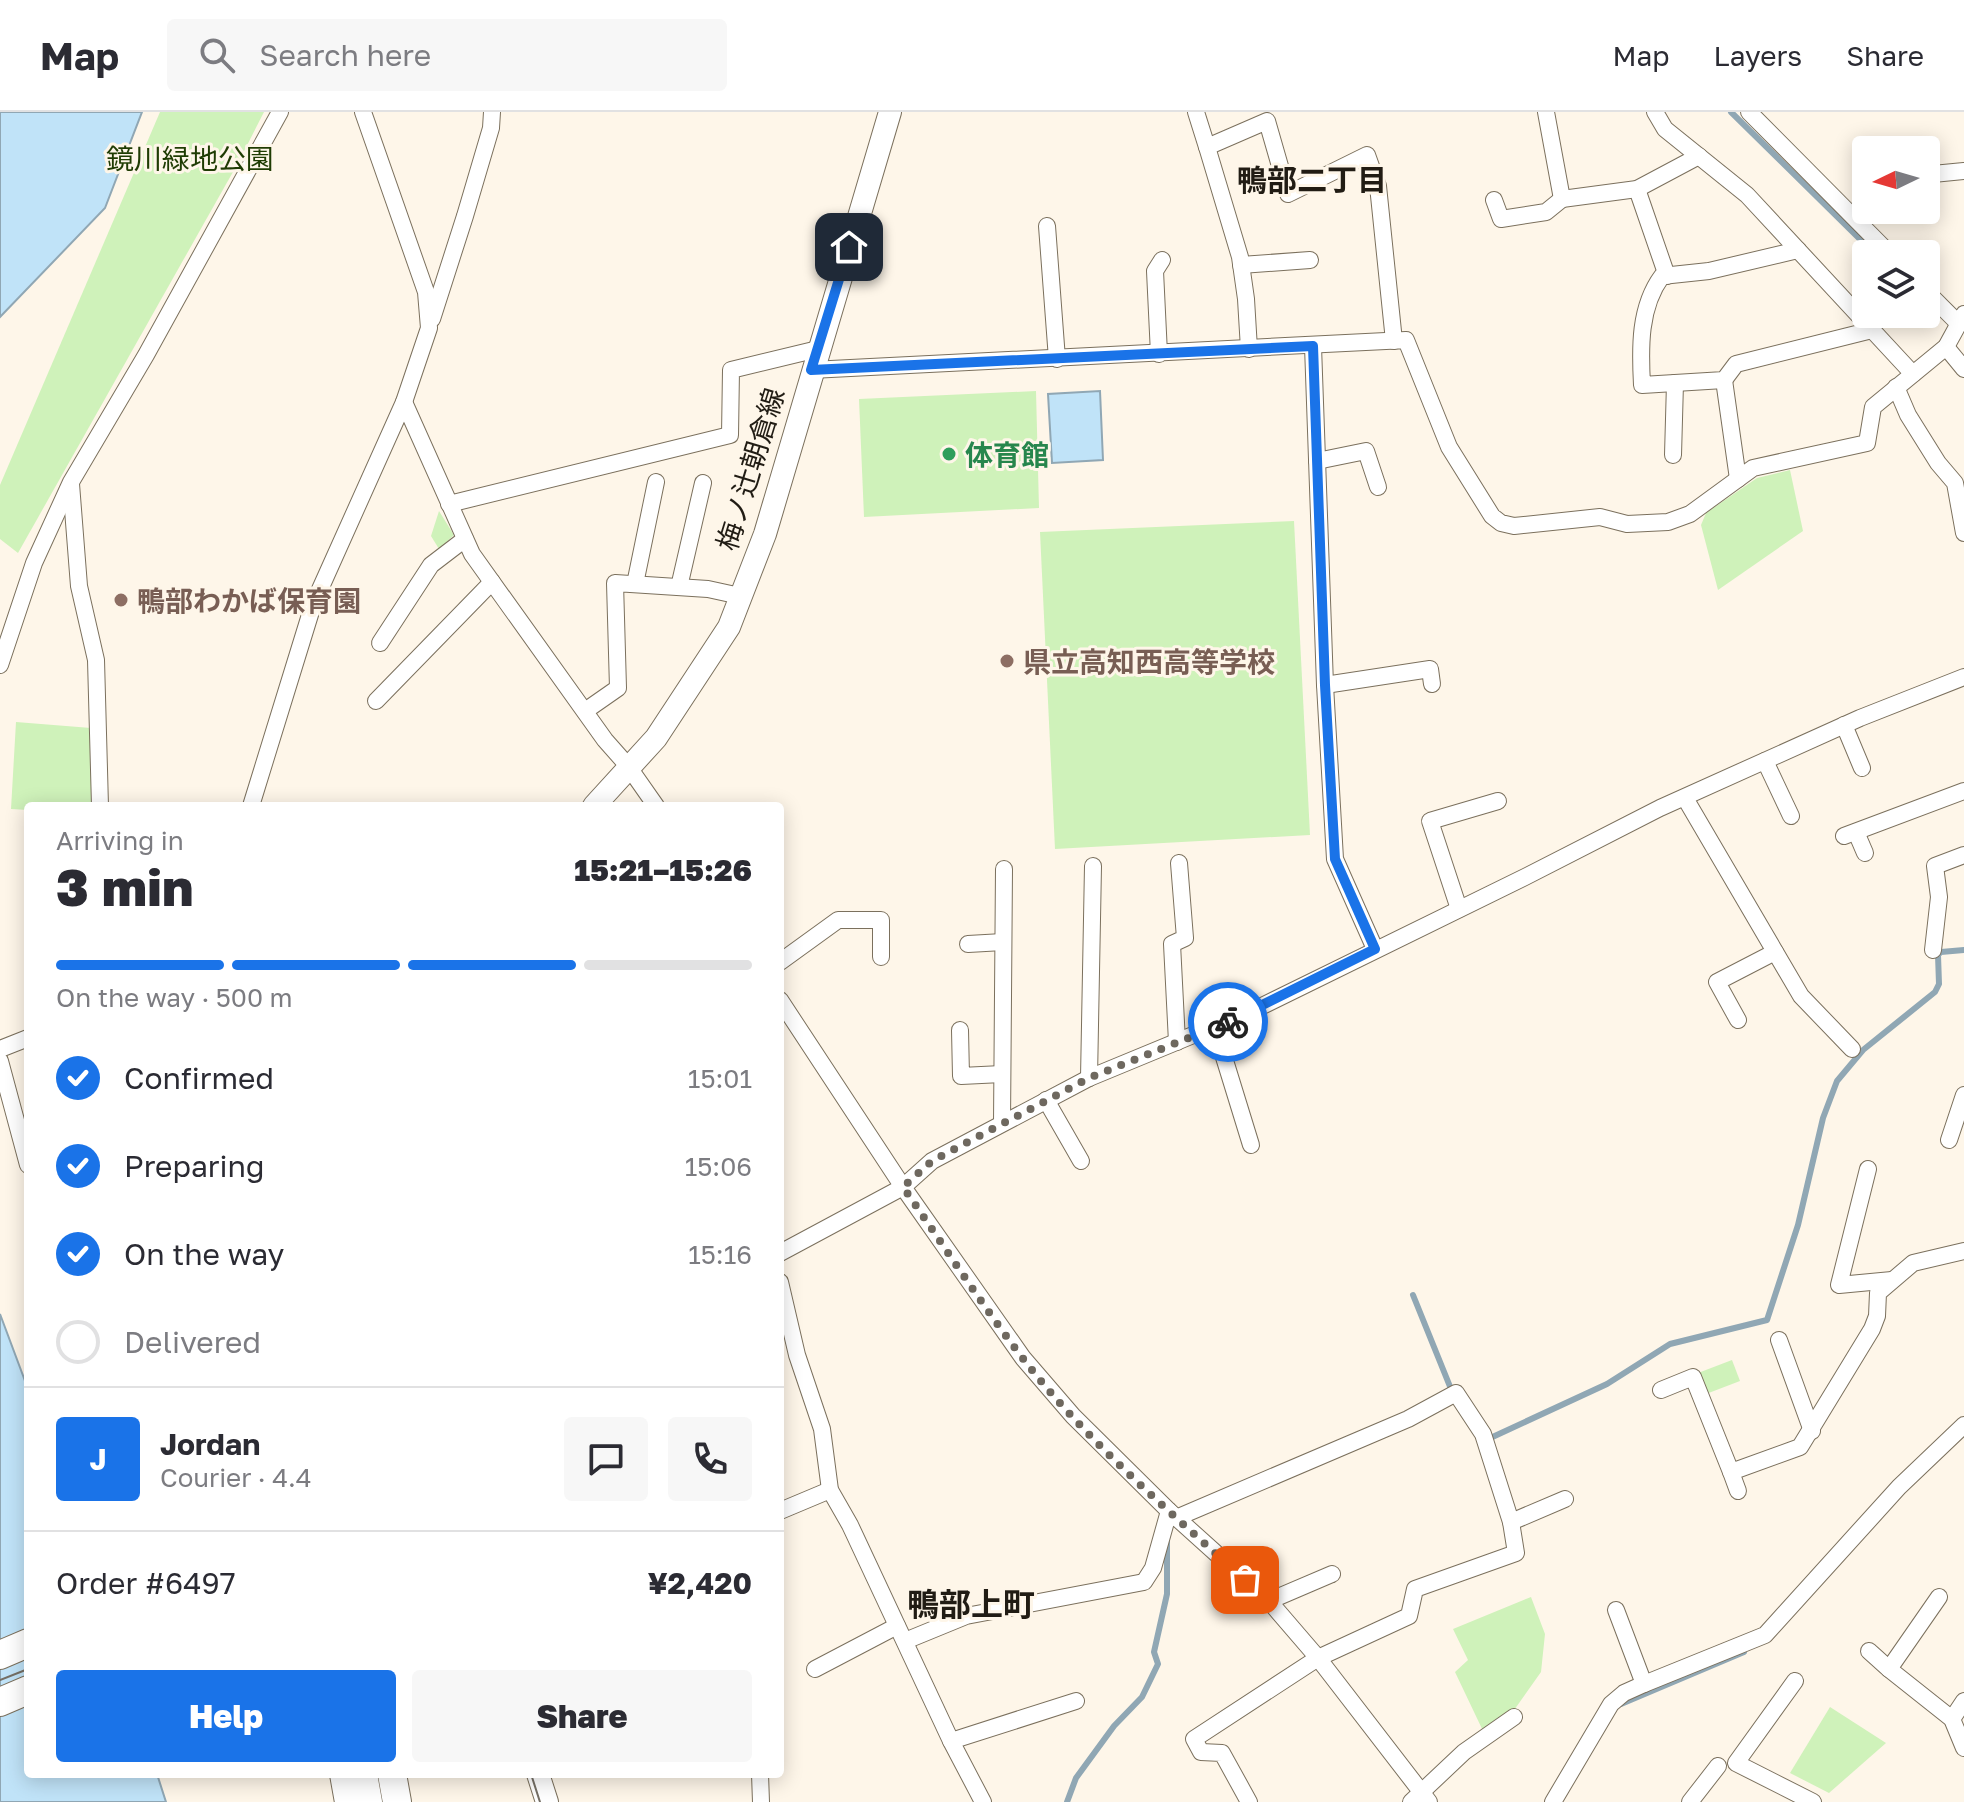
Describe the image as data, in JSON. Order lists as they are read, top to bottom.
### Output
{
  "streets": {
    "main road": ["梅ノ辻朝倉線"]
  },
  "districts": ["鴨部二丁目", "鴨部上町"],
  "parks": ["鏡川緑地公園"],
  "places": ["体育館", "鴨部わかば保育園", "県立高知西高等学校"],
  "north": "left",
  "page": {
    "header": "Map",
    "search": "Search here",
    "nav": ["Map", "Layers", "Share"],
    "heading": ["3 min", "Arriving in", "15:21–15:26"],
    "panel": [
      "Jordan",
      "Courier · 4.4",
      "Order #6497",
      "¥2,420"
    ],
    "bar": "On the way · 500 m",
    "list": [
      ["Confirmed", "15:01"],
      ["Preparing", "15:06"],
      ["On the way", "15:16"],
      "Delivered"
    ],
    "round": "J",
    "buttons": ["Help", "Share"]
  }
}
